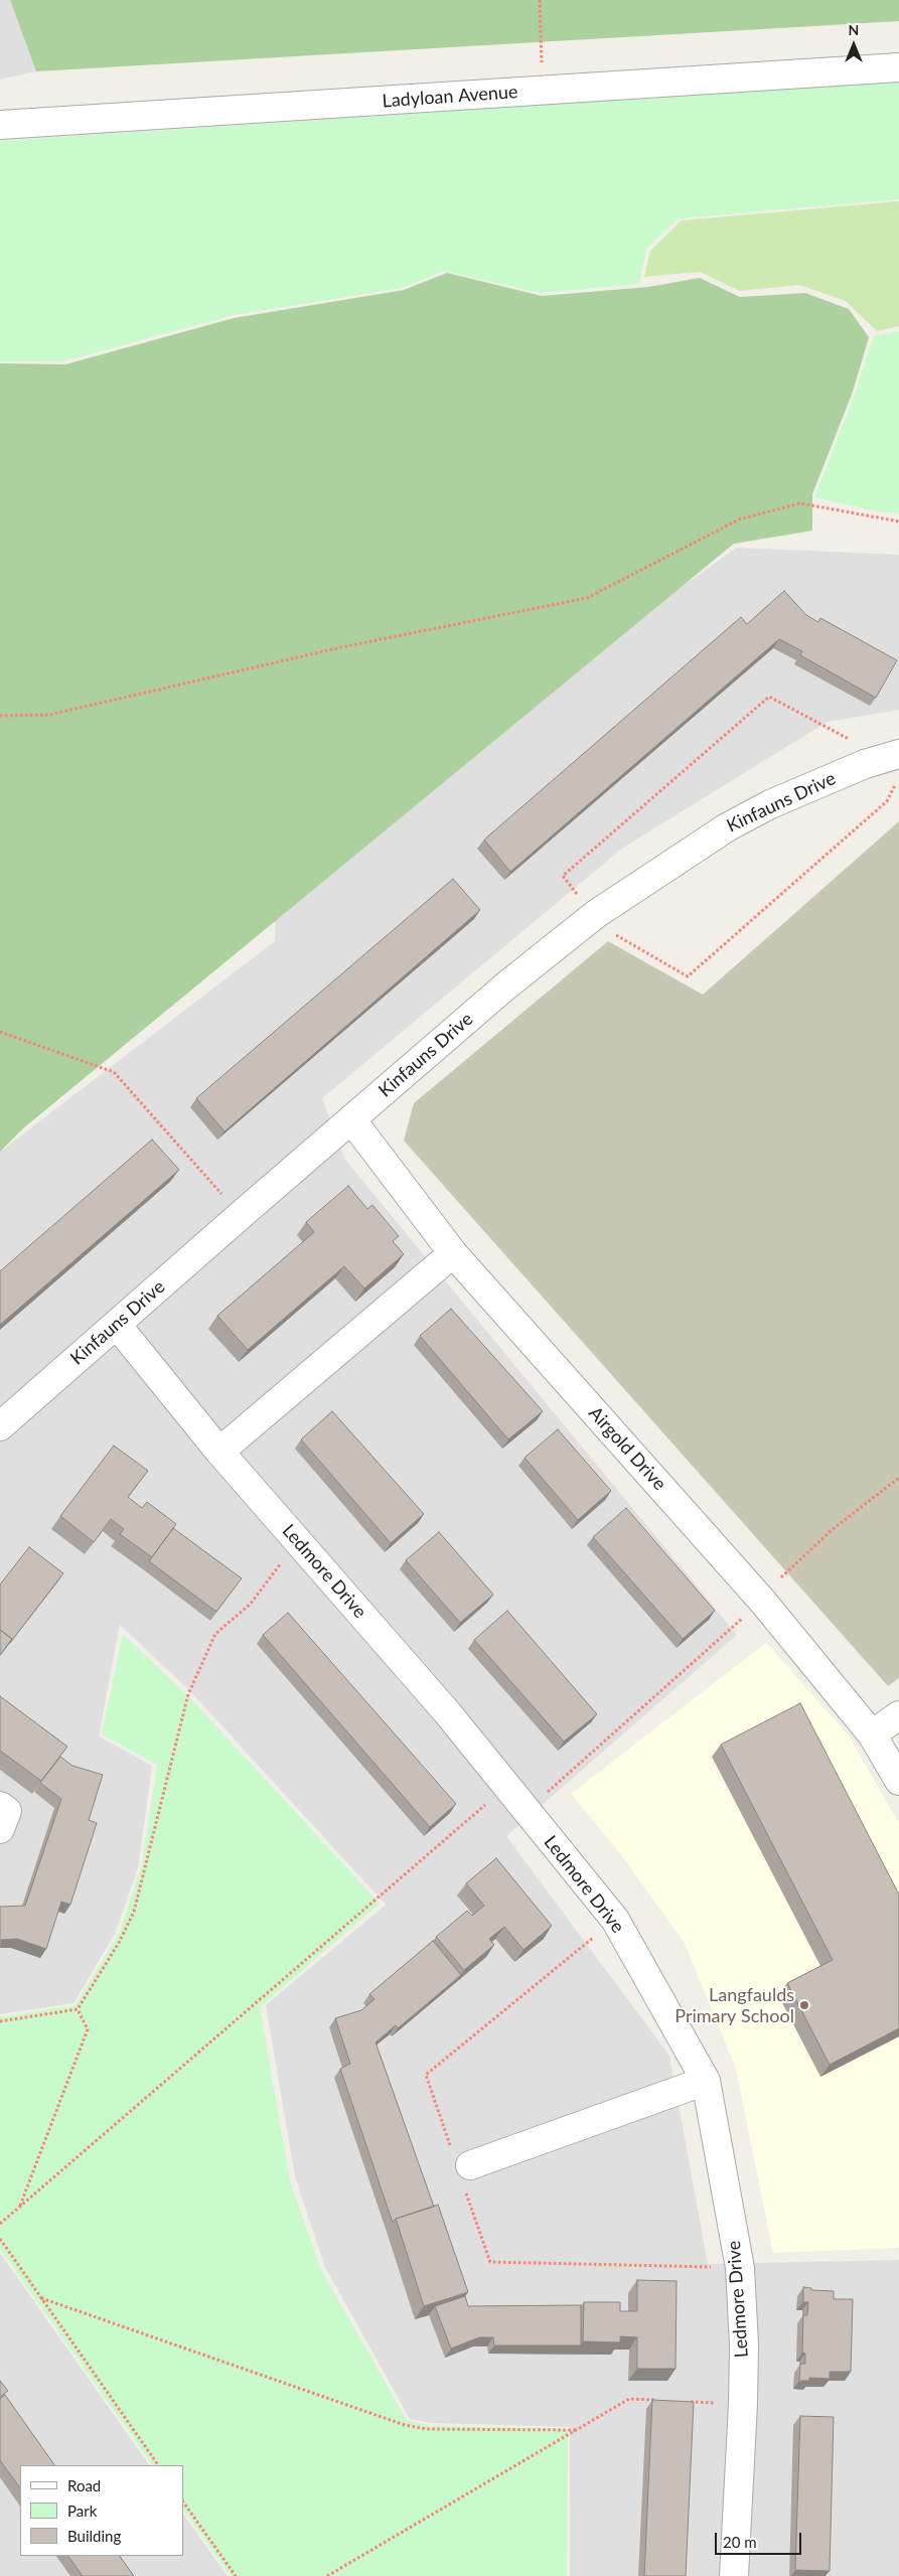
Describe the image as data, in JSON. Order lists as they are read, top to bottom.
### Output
{
  "streets": {
    "street": [
      "Ladyloan Avenue",
      "Kinfauns Drive",
      "Airgold Drive",
      "Ledmore Drive"
    ]
  },
  "crossings": [
    ["Kinfauns Drive", "Airgold Drive"],
    ["Kinfauns Drive", "Ledmore Drive"]
  ],
  "places": ["Langfaulds Primary School"],
  "legend": ["Road", "Park", "Building"],
  "scale_bar": "20 m",
  "north": "top"
}
